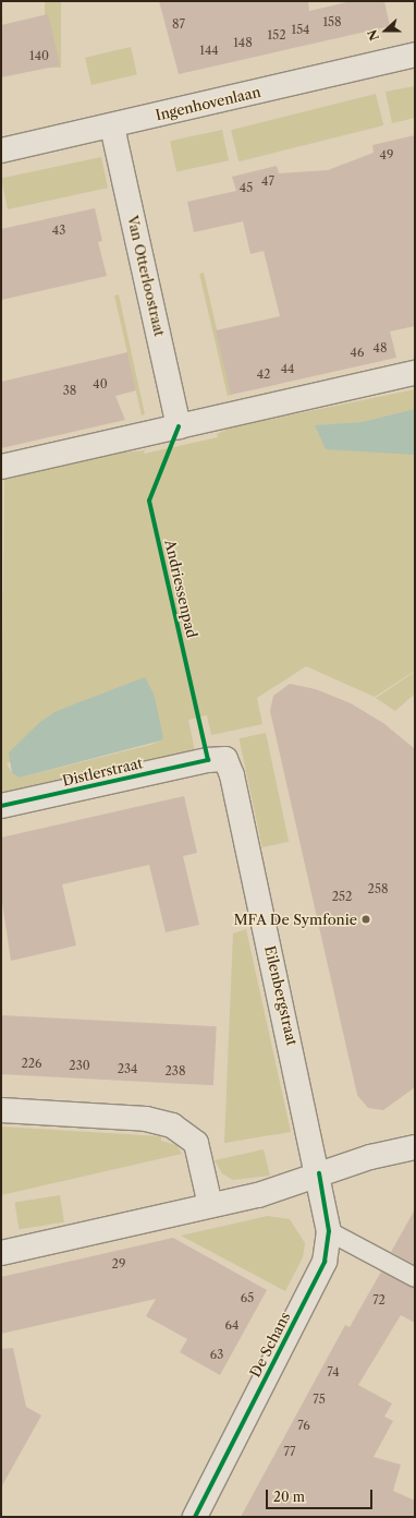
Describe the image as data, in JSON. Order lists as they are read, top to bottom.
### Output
{
  "streets": {
    "street": [
      "Ingenhovenlaan",
      "Van Otterloostraat",
      "Distlerstraat",
      "Eilenbergstraat",
      "De Schans"
    ],
    "cycle path": ["Andriessenpad"]
  },
  "crossings": [
    ["Ingenhovenlaan", "Van Otterloostraat"],
    ["Distlerstraat", "Eilenbergstraat"],
    ["Eilenbergstraat", "De Schans"]
  ],
  "places": ["MFA De Symfonie"],
  "house_numbers": [
    "158",
    "87",
    "154",
    "152",
    "148",
    "144",
    "140",
    "49",
    "47",
    "45",
    "43",
    "48",
    "46",
    "44",
    "42",
    "40",
    "38",
    "258",
    "252",
    "226",
    "230",
    "234",
    "238",
    "29",
    "65",
    "72",
    "64",
    "63",
    "74",
    "75",
    "76",
    "77"
  ],
  "scale_bar": "20 m",
  "north": "left"
}
